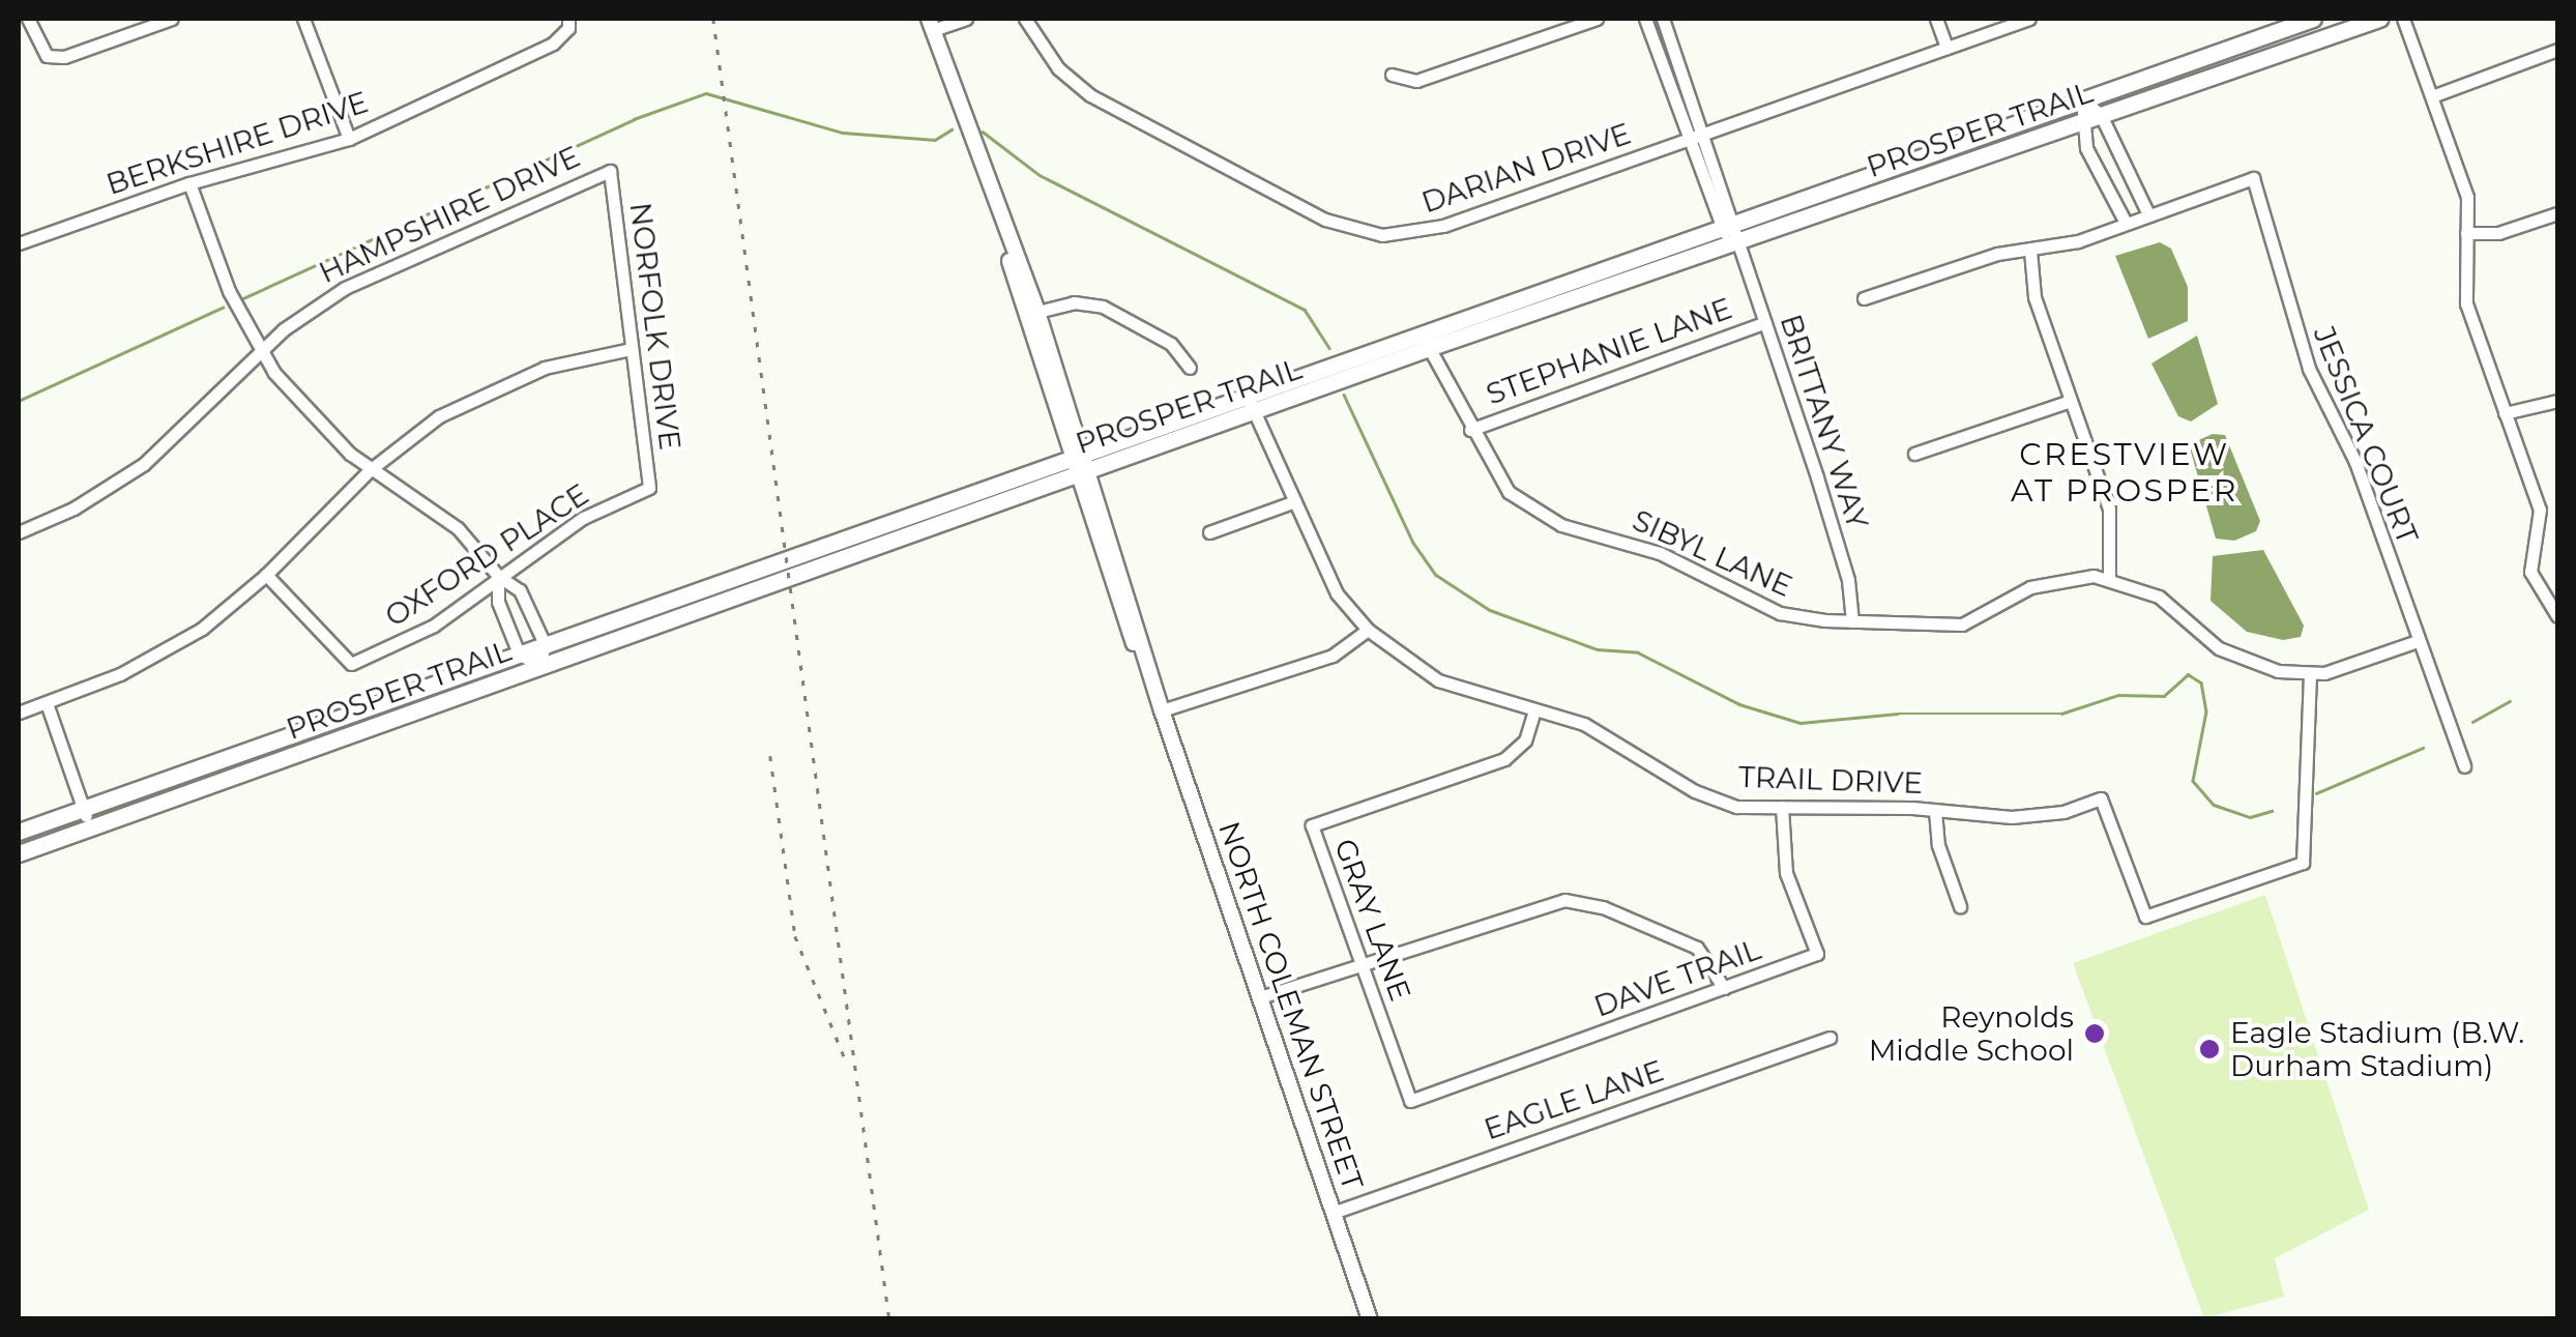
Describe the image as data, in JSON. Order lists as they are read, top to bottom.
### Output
{
  "streets": {
    "main road": ["PROSPER TRAIL"],
    "street": [
      "BERKSHIRE DRIVE",
      "DARIAN DRIVE",
      "HAMPSHIRE DRIVE",
      "NORFOLK DRIVE",
      "STEPHANIE LANE",
      "BRITTANY WAY",
      "JESSICA COURT",
      "SIBYL LANE",
      "OXFORD PLACE",
      "TRAIL DRIVE",
      "GRAY LANE",
      "DAVE TRAIL",
      "NORTH COLEMAN STREET",
      "EAGLE LANE"
    ]
  },
  "crossings": [
    ["PROSPER TRAIL", "BRITTANY WAY"],
    ["PROSPER TRAIL", "SIBYL LANE"],
    ["PROSPER TRAIL", "TRAIL DRIVE"],
    ["PROSPER TRAIL", "NORTH COLEMAN STREET"],
    ["DARIAN DRIVE", "BRITTANY WAY"],
    ["HAMPSHIRE DRIVE", "NORFOLK DRIVE"],
    ["NORFOLK DRIVE", "OXFORD PLACE"],
    ["STEPHANIE LANE", "BRITTANY WAY"],
    ["STEPHANIE LANE", "SIBYL LANE"],
    ["BRITTANY WAY", "SIBYL LANE"],
    ["JESSICA COURT", "SIBYL LANE"],
    ["SIBYL LANE", "TRAIL DRIVE"],
    ["TRAIL DRIVE", "GRAY LANE"],
    ["TRAIL DRIVE", "DAVE TRAIL"],
    ["GRAY LANE", "DAVE TRAIL"],
    ["NORTH COLEMAN STREET", "EAGLE LANE"]
  ],
  "districts": ["CRESTVIEW AT PROSPER"],
  "places": ["Reynolds Middle School", "Eagle Stadium (B.W. Durham Stadium)"]
}
